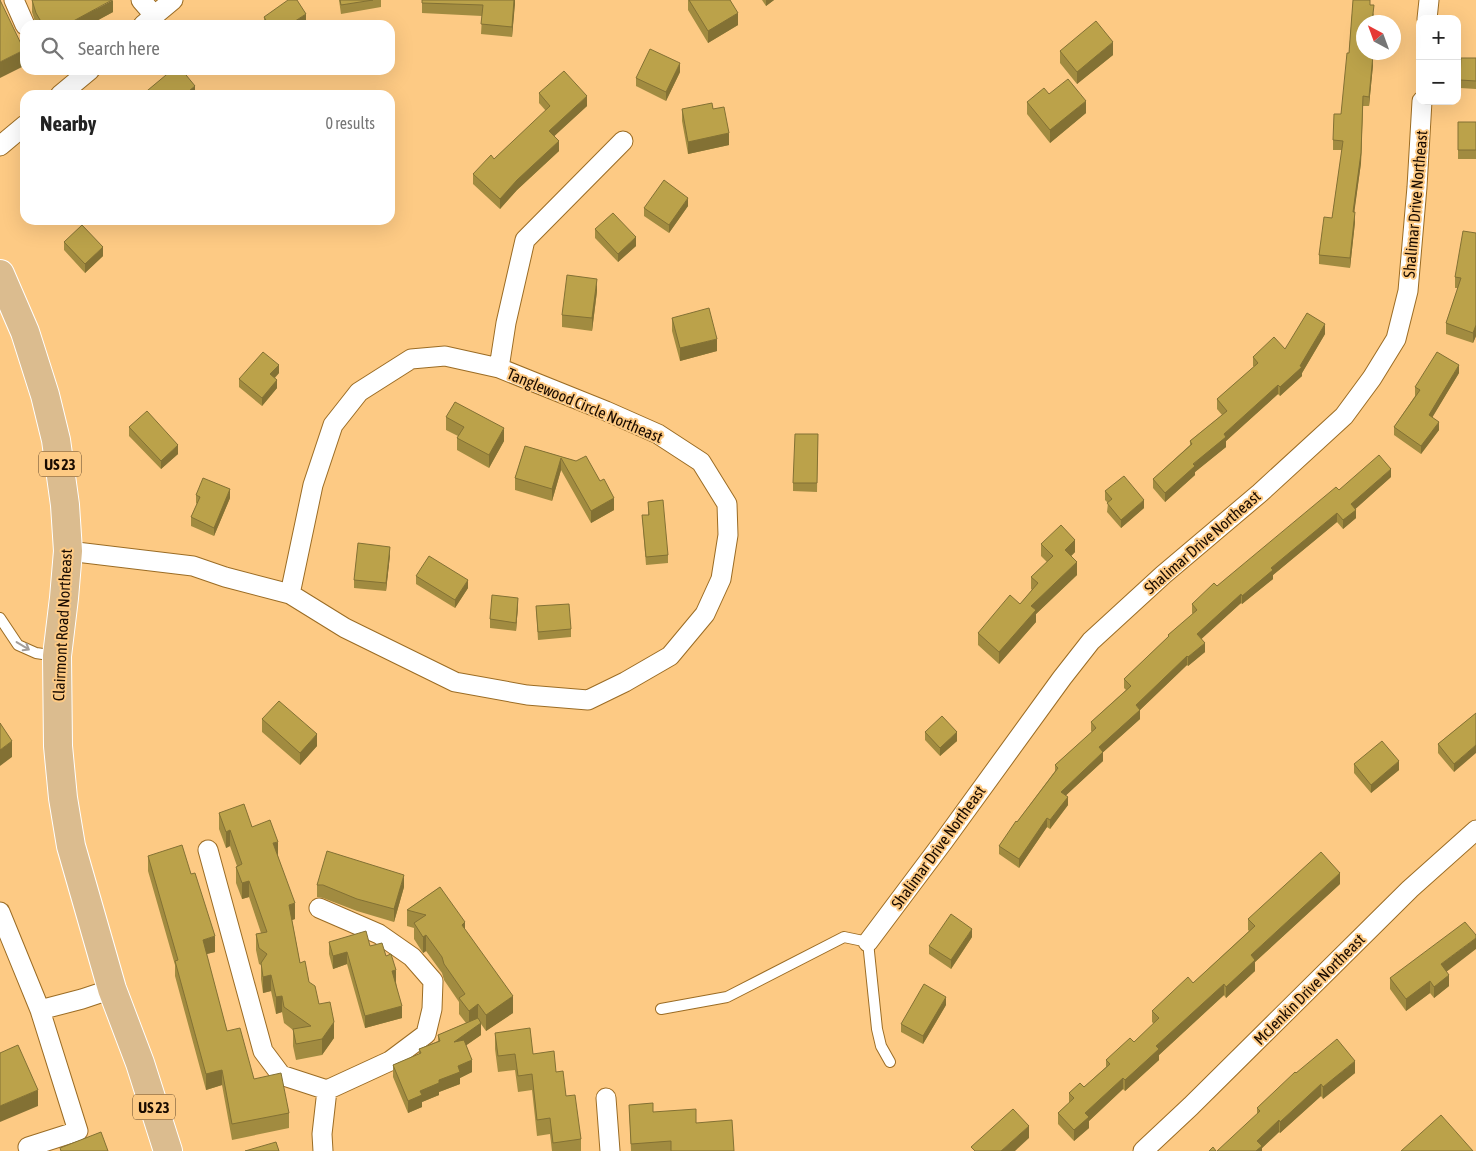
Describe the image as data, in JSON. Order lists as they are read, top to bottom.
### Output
{
  "streets": {
    "main road": ["US 23", "Clairmont Road Northeast"],
    "street": ["Shalimar Drive Northeast", "Tanglewood Circle Northeast", "McJenkin Drive Northeast"]
  },
  "crossings": [
    ["Tanglewood Circle Northeast", "Clairmont Road Northeast"]
  ],
  "north": "top left",
  "page": {
    "map_buttons": ["+", "−"],
    "search": "Search here",
    "heading": ["Nearby", "0 results"]
  }
}
